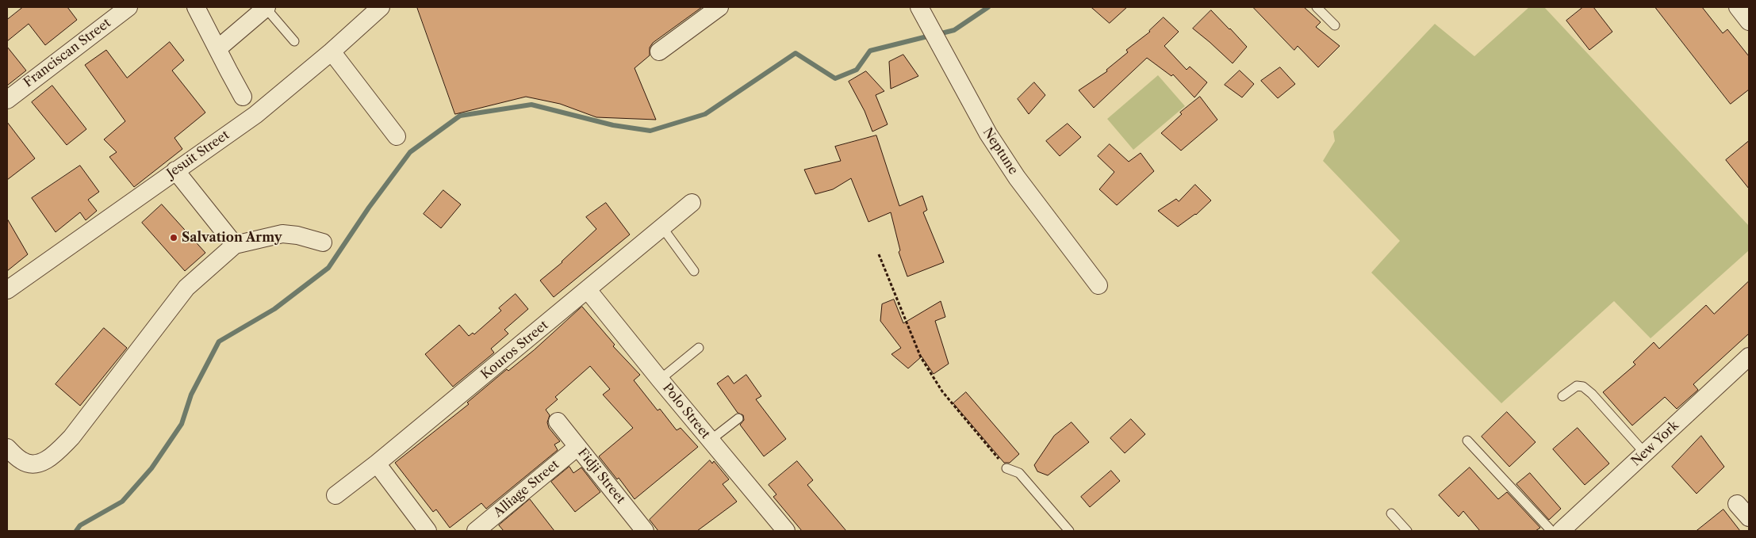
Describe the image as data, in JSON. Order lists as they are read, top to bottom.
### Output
{
  "streets": {
    "street": [
      "Franciscan Street",
      "Neptune",
      "Jesuit Street",
      "Kouros Street",
      "Polo Street",
      "New York",
      "Fidji Street",
      "Alliage Street"
    ]
  },
  "crossings": [
    ["Kouros Street", "Polo Street"],
    ["Fidji Street", "Alliage Street"]
  ],
  "places": ["Salvation Army"]
}
